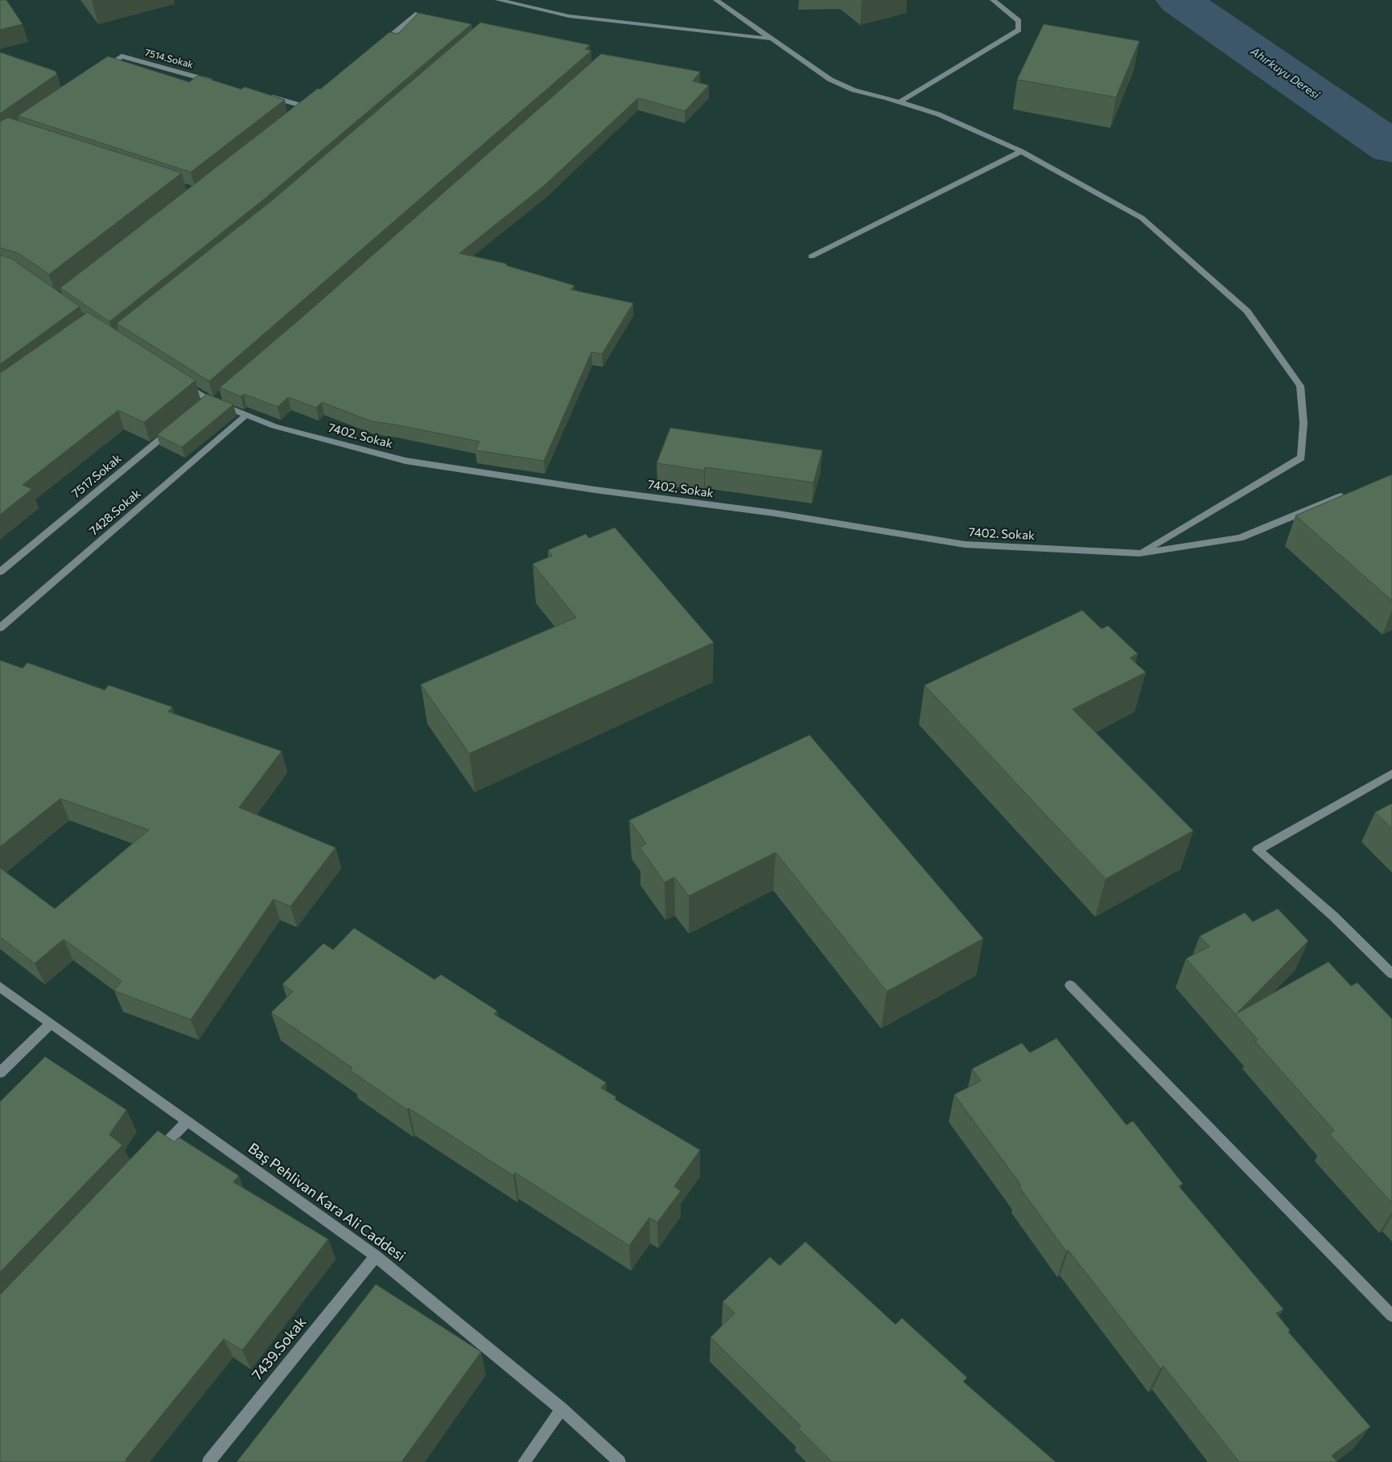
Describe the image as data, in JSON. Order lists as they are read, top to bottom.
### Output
{
  "streets": {
    "street": [
      "7514.Sokak",
      "7402. Sokak",
      "7517.Sokak",
      "7428.Sokak",
      "Baş Pehlivan Kara Ali Caddesi",
      "7439.Sokak"
    ]
  },
  "crossings": [
    ["7402. Sokak", "7428.Sokak"],
    ["Baş Pehlivan Kara Ali Caddesi", "7439.Sokak"]
  ],
  "water": ["Ahırkuyu Deresi"]
}
